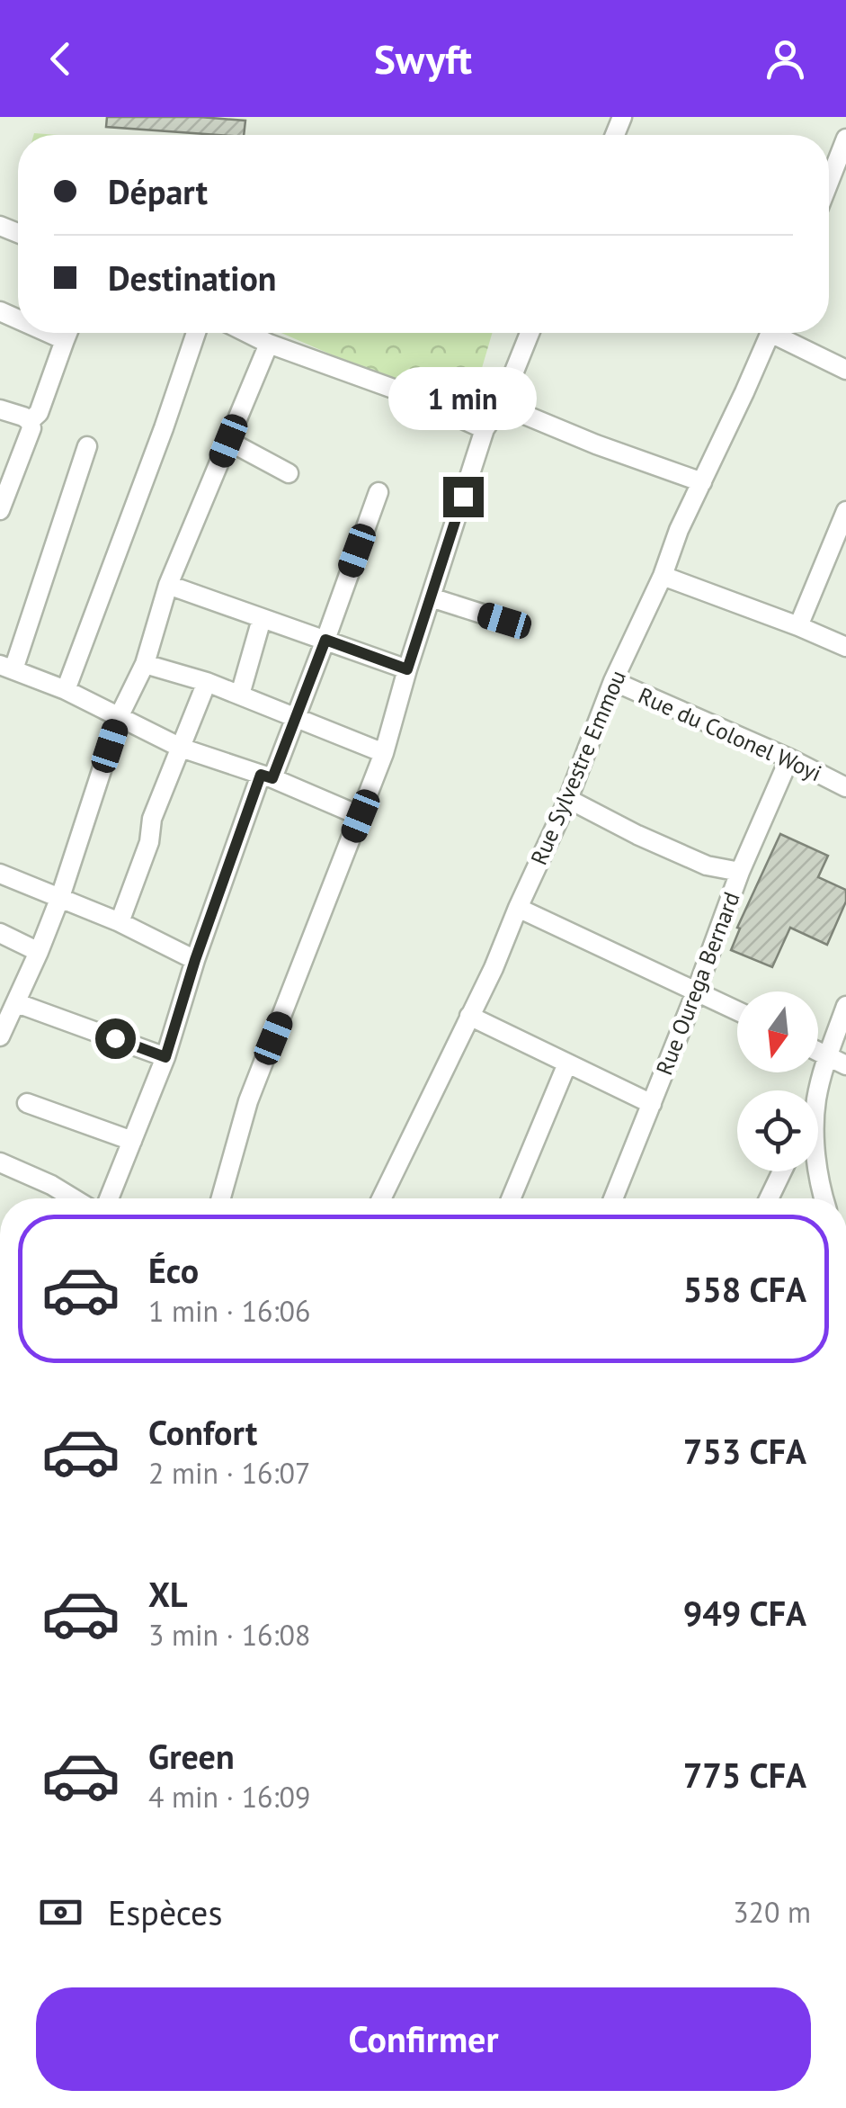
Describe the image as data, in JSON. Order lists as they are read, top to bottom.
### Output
{
  "streets": {
    "street": ["Rue du Colonel Woyi", "Rue Sylvestre Emmou", "Rue Ourega Bernard"]
  },
  "crossings": [
    ["Rue du Colonel Woyi", "Rue Sylvestre Emmou"],
    ["Rue du Colonel Woyi", "Rue Ourega Bernard"]
  ],
  "north": "bottom",
  "page": {
    "header": "Swyft",
    "banner": ["Départ", "Destination"],
    "bubble": "1 min",
    "list": [
      {
        "name": "Éco",
        "note": "1 min · 16:06",
        "value": "558 CFA"
      },
      {
        "name": "Confort",
        "note": "2 min · 16:07",
        "value": "753 CFA"
      },
      {
        "name": "XL",
        "note": "3 min · 16:08",
        "value": "949 CFA"
      },
      {
        "name": "Green",
        "note": "4 min · 16:09",
        "value": "775 CFA"
      }
    ],
    "pay": ["Espèces", "320 m"],
    "buttons": "Confirmer"
  }
}
